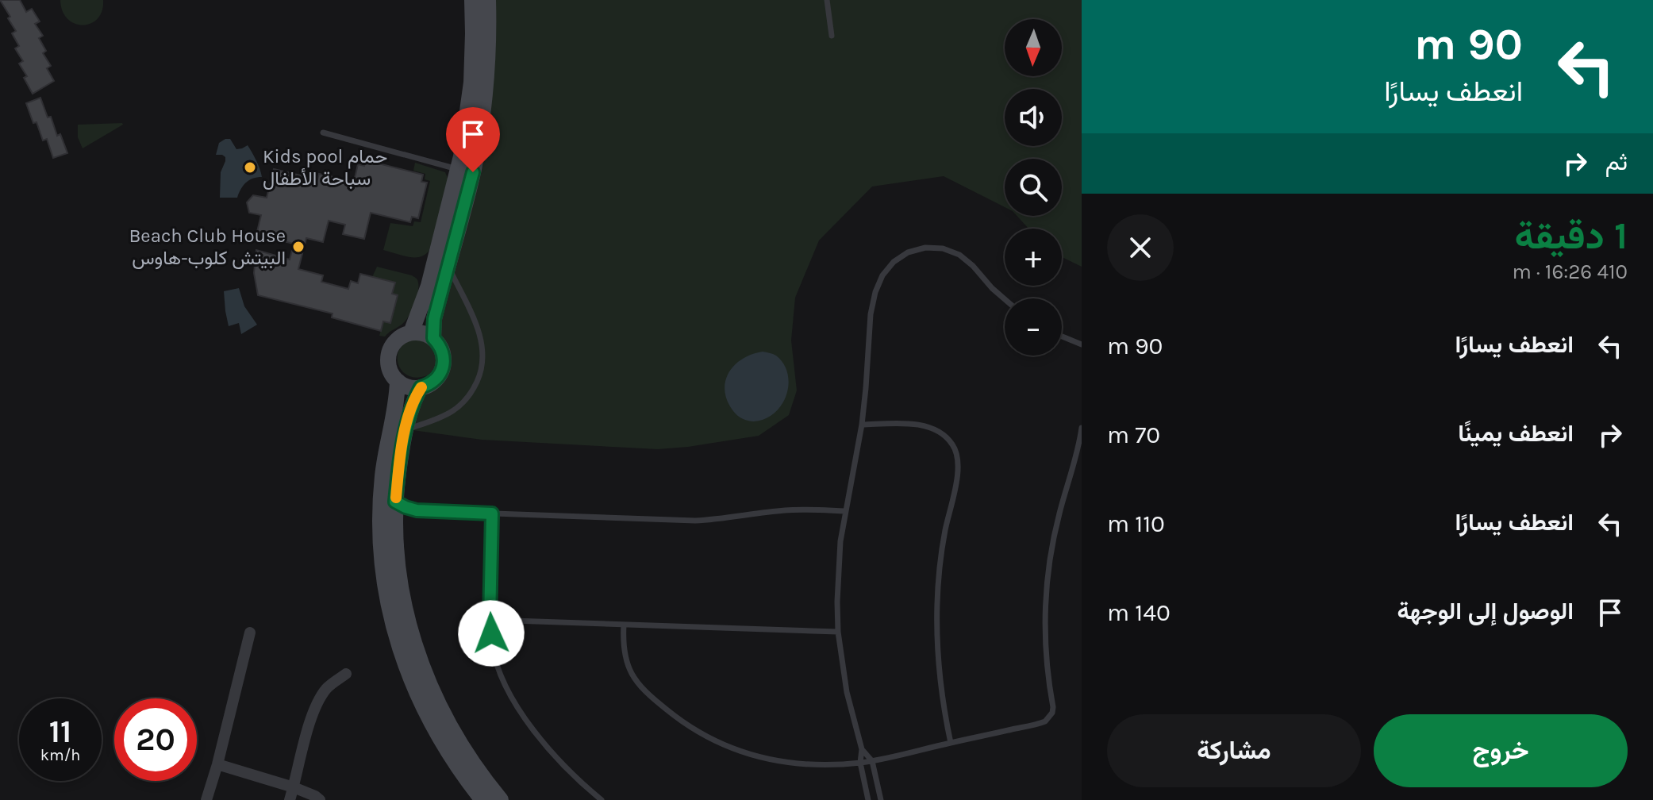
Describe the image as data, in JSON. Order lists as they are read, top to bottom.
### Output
{
  "places": ["Kids pool حمام سباحة الأطفال", "Beach Club House البيتش كلوب-هاوس"],
  "north": "bottom",
  "page": {
    "turn": ["90 m", "انعطف يسارًا"],
    "map_buttons": ["+", "−"],
    "then": "ثم",
    "heading": ["1 دقيقة", "410 m · 16:26"],
    "list": [
      {
        "name": "انعطف يسارًا",
        "value": "90 m"
      },
      {
        "name": "انعطف يمينًا",
        "value": "70 m"
      },
      {
        "name": "انعطف يسارًا",
        "value": "110 m"
      },
      {
        "name": "الوصول إلى الوجهة",
        "value": "140 m"
      }
    ],
    "speed": "11 km/h",
    "limit": "20",
    "buttons": ["خروج", "مشاركة"]
  }
}
